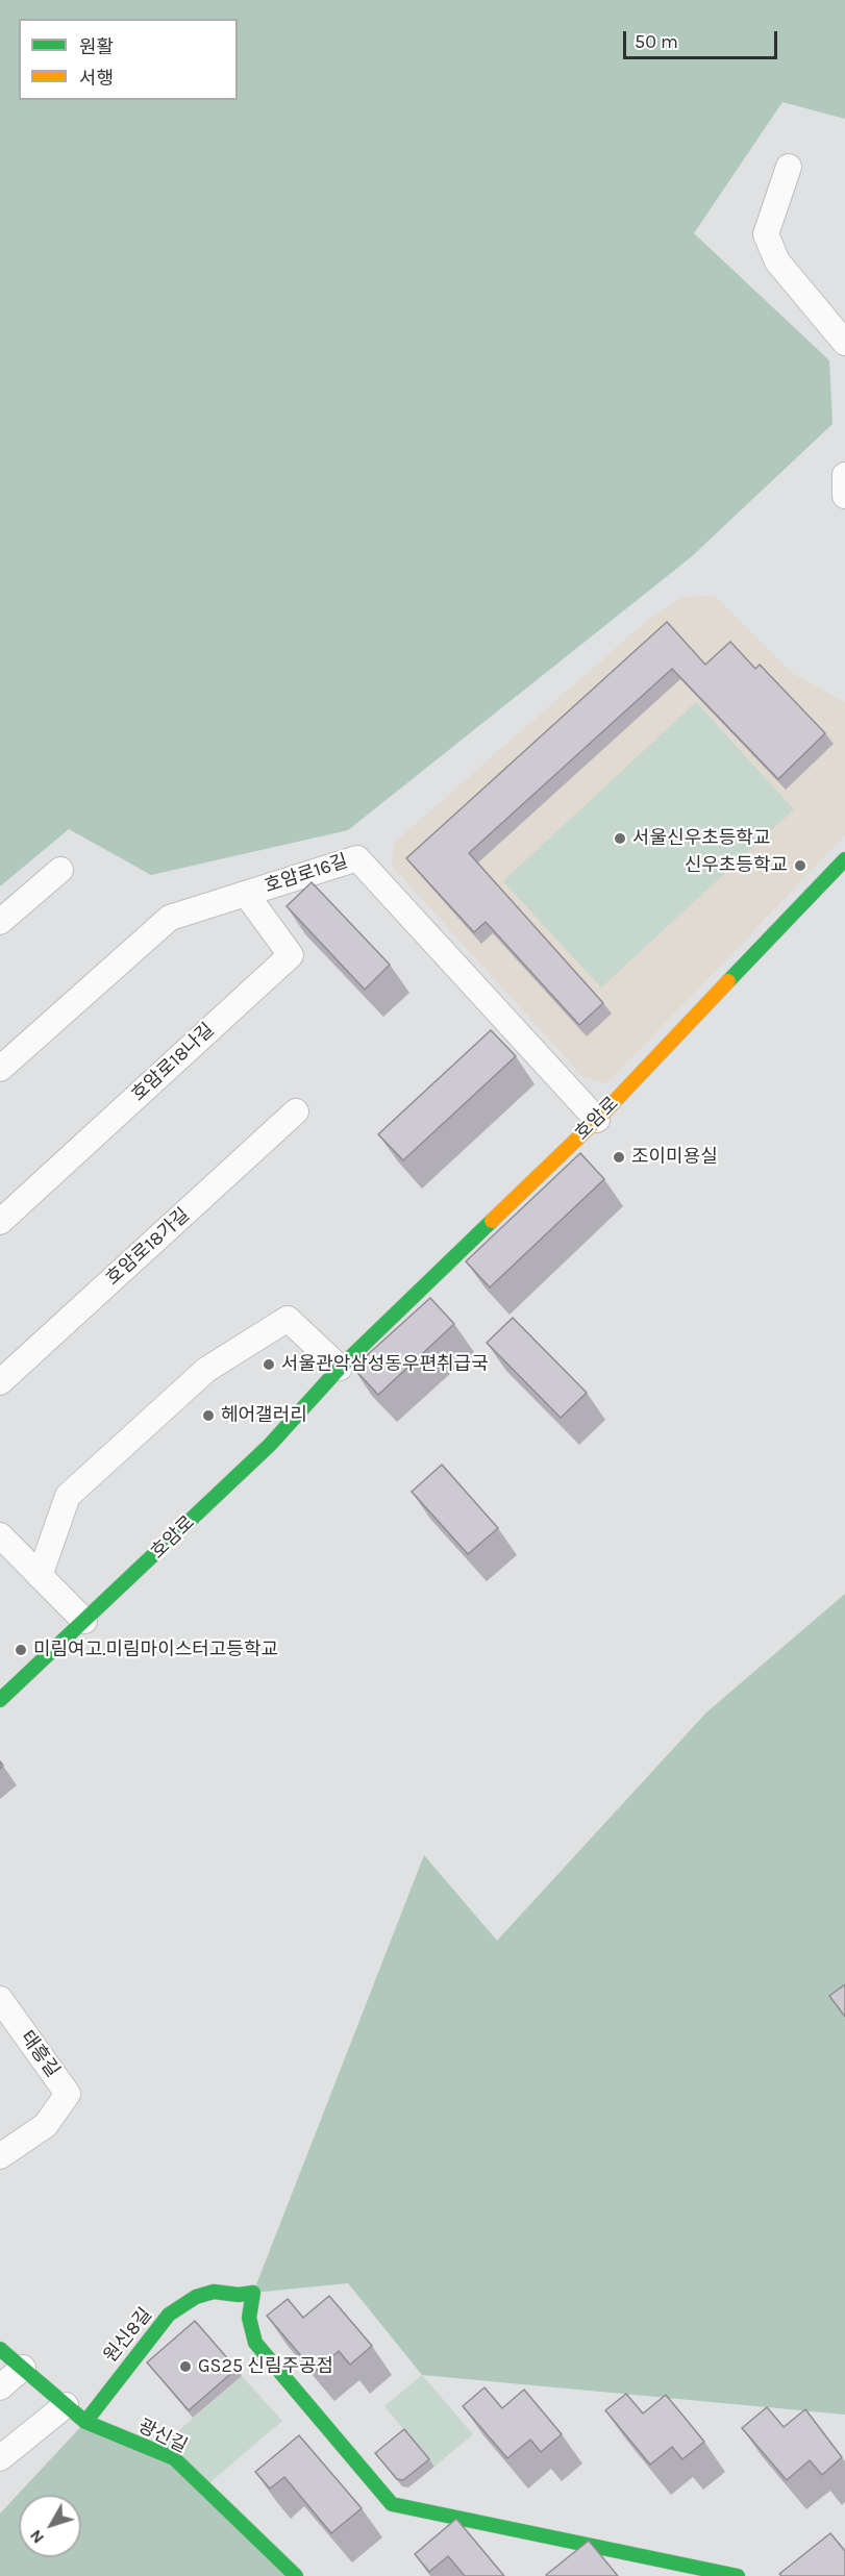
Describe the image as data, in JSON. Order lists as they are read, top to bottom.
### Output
{
  "streets": {
    "main road": ["호암로", "원신8길", "광신길"],
    "street": [
      "호암로16길",
      "호암로18나길",
      "호암로18가길",
      "태흥길"
    ]
  },
  "crossings": [
    ["호암로16길", "호암로18나길"],
    ["호암로16길", "호암로"],
    ["원신8길", "광신길"]
  ],
  "places": [
    "서울신우초등학교",
    "신우초등학교",
    "조이미용실",
    "서울관악삼성동우편취급국",
    "헤어갤러리",
    "미림여고.미림마이스터고등학교",
    "GS25 신림주공점"
  ],
  "legend": ["원활", "서행"],
  "scale_bar": "50 m",
  "north": "bottom left"
}
